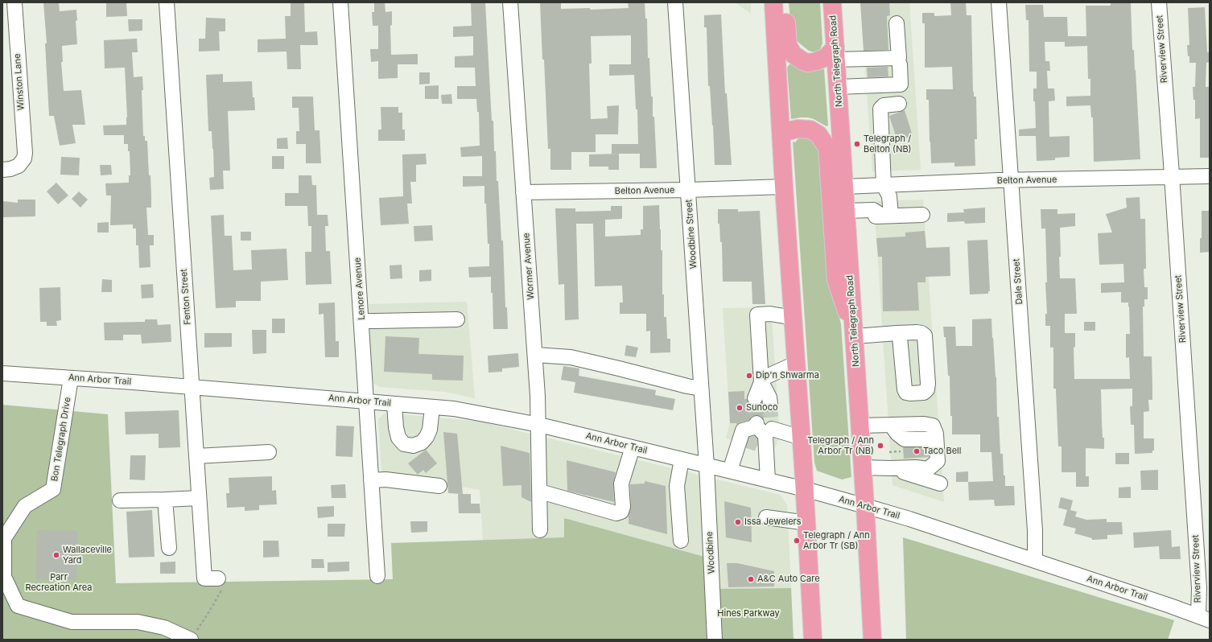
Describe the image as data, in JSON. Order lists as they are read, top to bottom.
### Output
{
  "streets": {
    "main road": ["North Telegraph Road"],
    "street": [
      "Riverview Street",
      "Winston Lane",
      "Belton Avenue",
      "Woodbine Street",
      "Wormer Avenue",
      "Dale Street",
      "Lenore Avenue",
      "Fenton Street",
      "Ann Arbor Trail",
      "Bon Telegraph Drive",
      "Woodbine"
    ]
  },
  "crossings": [
    ["Riverview Street", "Belton Avenue"],
    ["Riverview Street", "Ann Arbor Trail"],
    ["North Telegraph Road", "Belton Avenue"],
    ["North Telegraph Road", "Ann Arbor Trail"],
    ["Belton Avenue", "Woodbine Street"],
    ["Belton Avenue", "Wormer Avenue"],
    ["Belton Avenue", "Dale Street"],
    ["Woodbine Street", "Ann Arbor Trail"],
    ["Woodbine Street", "Woodbine"],
    ["Wormer Avenue", "Ann Arbor Trail"],
    ["Dale Street", "Ann Arbor Trail"],
    ["Lenore Avenue", "Ann Arbor Trail"],
    ["Fenton Street", "Ann Arbor Trail"],
    ["Ann Arbor Trail", "Bon Telegraph Drive"],
    ["Ann Arbor Trail", "Woodbine"]
  ],
  "parks": ["Parr Recreation Area", "Hines Parkway"],
  "places": [
    "Telegraph / Belton (NB)",
    "Dip'n Shwarma",
    "Sunoco",
    "Telegraph / Ann Arbor Tr (NB)",
    "Taco Bell",
    "Issa Jewelers",
    "Telegraph / Ann Arbor Tr (SB)",
    "Wallaceville Yard",
    "A&C Auto Care"
  ]
}
